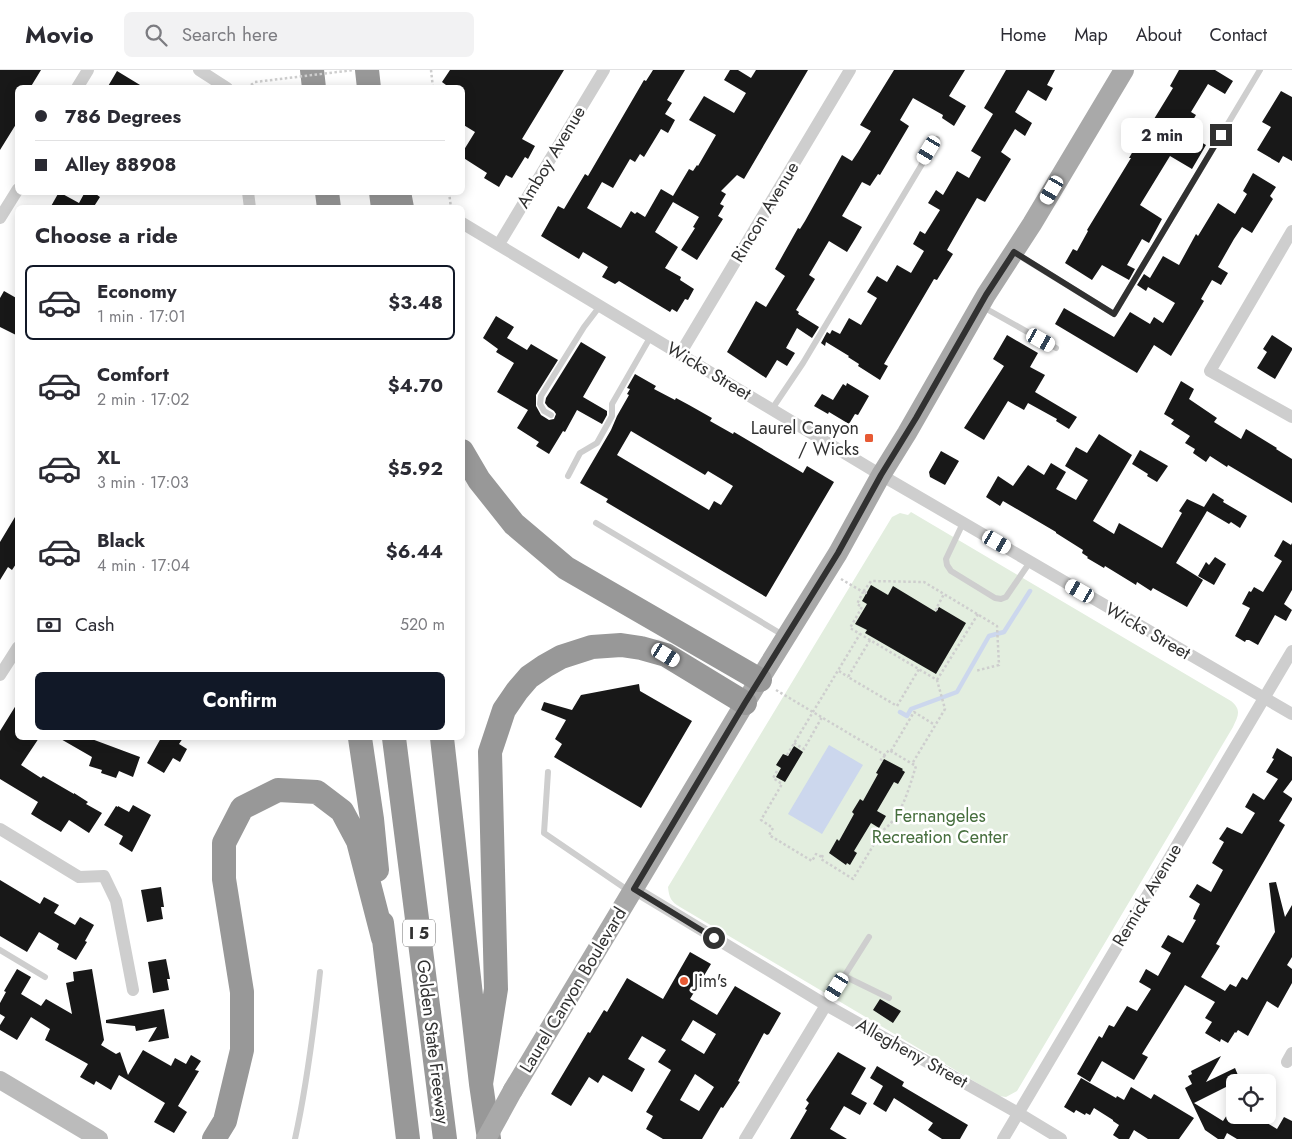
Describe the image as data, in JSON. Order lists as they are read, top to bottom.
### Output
{
  "streets": {
    "highway": ["I 5", "Golden State Freeway"],
    "main road": ["Laurel Canyon Boulevard"],
    "street": [
      "Amboy Avenue",
      "Rincon Avenue",
      "Wicks Street",
      "Remick Avenue",
      "Allegheny Street"
    ]
  },
  "crossings": [
    ["Amboy Avenue", "Wicks Street"],
    ["Rincon Avenue", "Wicks Street"],
    ["Wicks Street", "Remick Avenue"],
    ["Wicks Street", "Laurel Canyon Boulevard"],
    ["Remick Avenue", "Allegheny Street"],
    ["Laurel Canyon Boulevard", "Allegheny Street"]
  ],
  "parks": ["Fernangeles Recreation Center"],
  "places": {
    "transit": ["Laurel Canyon / Wicks"],
    "other": ["Jim's"]
  },
  "page": {
    "header": "Movio",
    "search": "Search here",
    "nav": [
      "Home",
      "Map",
      "About",
      "Contact"
    ],
    "banner": ["786 Degrees", "Alley 88908"],
    "bubble": "2 min",
    "heading": "Choose a ride",
    "list": [
      {
        "name": "Economy",
        "note": "1 min · 17:01",
        "value": "$3.48"
      },
      {
        "name": "Comfort",
        "note": "2 min · 17:02",
        "value": "$4.70"
      },
      {
        "name": "XL",
        "note": "3 min · 17:03",
        "value": "$5.92"
      },
      {
        "name": "Black",
        "note": "4 min · 17:04",
        "value": "$6.44"
      }
    ],
    "pay": ["Cash", "520 m"],
    "buttons": "Confirm"
  }
}
